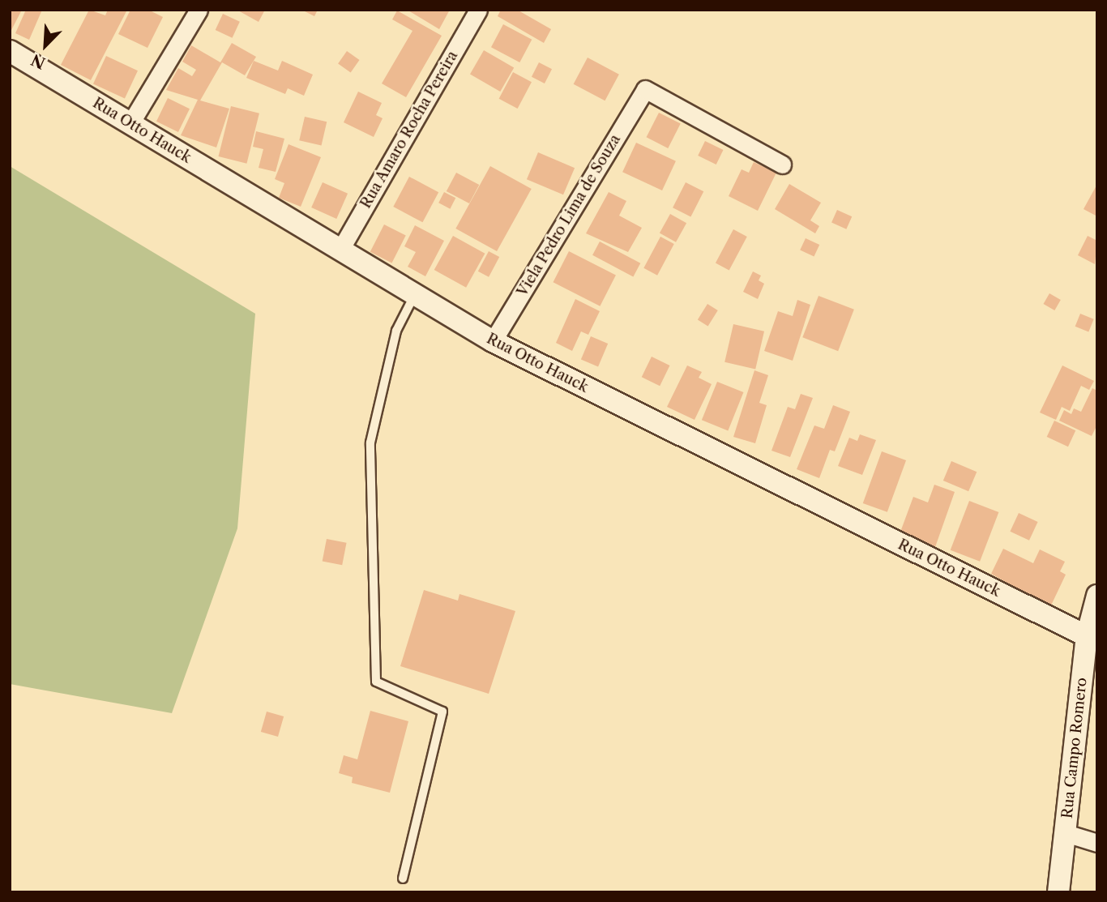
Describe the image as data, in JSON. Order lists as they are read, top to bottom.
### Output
{
  "streets": {
    "street": [
      "Rua Amaro Rocha Pereira",
      "Rua Otto Hauck",
      "Viela Pedro Lima de Souza",
      "Rua Campo Romero"
    ]
  },
  "crossings": [
    ["Rua Amaro Rocha Pereira", "Rua Otto Hauck"],
    ["Rua Otto Hauck", "Viela Pedro Lima de Souza"],
    ["Rua Otto Hauck", "Rua Campo Romero"]
  ],
  "north": "bottom left"
}
